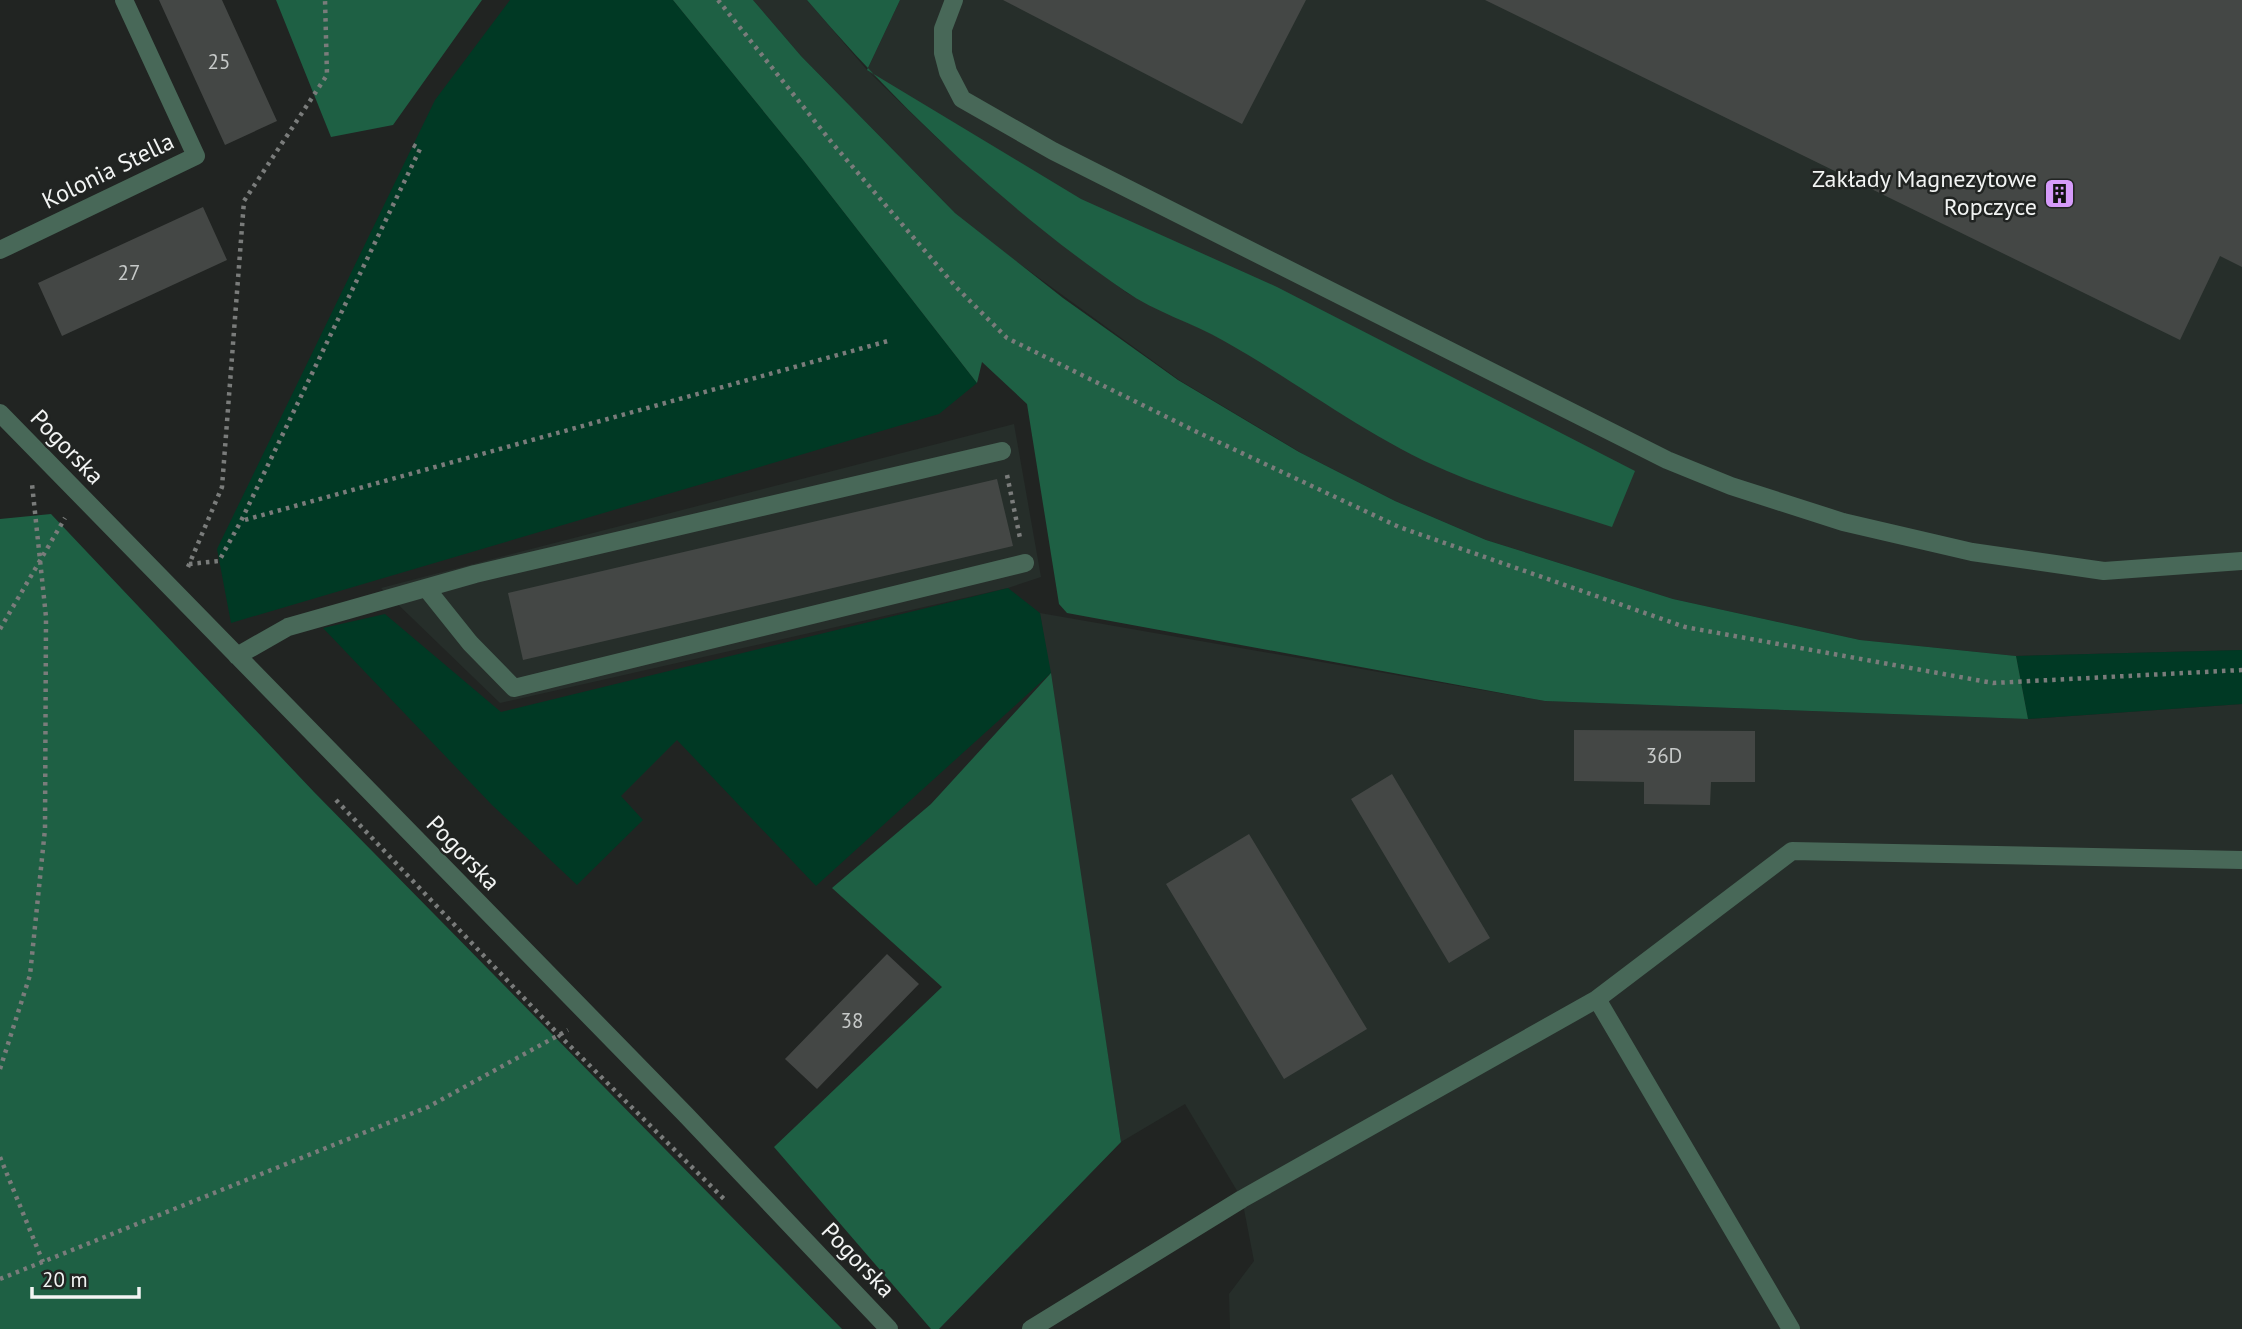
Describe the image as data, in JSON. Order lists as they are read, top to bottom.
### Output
{
  "streets": {
    "street": ["Kolonia Stella", "Pogorska"]
  },
  "places": {
    "building": ["Zakłady Magnezytowe Ropczyce"]
  },
  "house_numbers": [
    "25",
    "27",
    "36D",
    "38"
  ],
  "scale_bar": "20 m"
}
